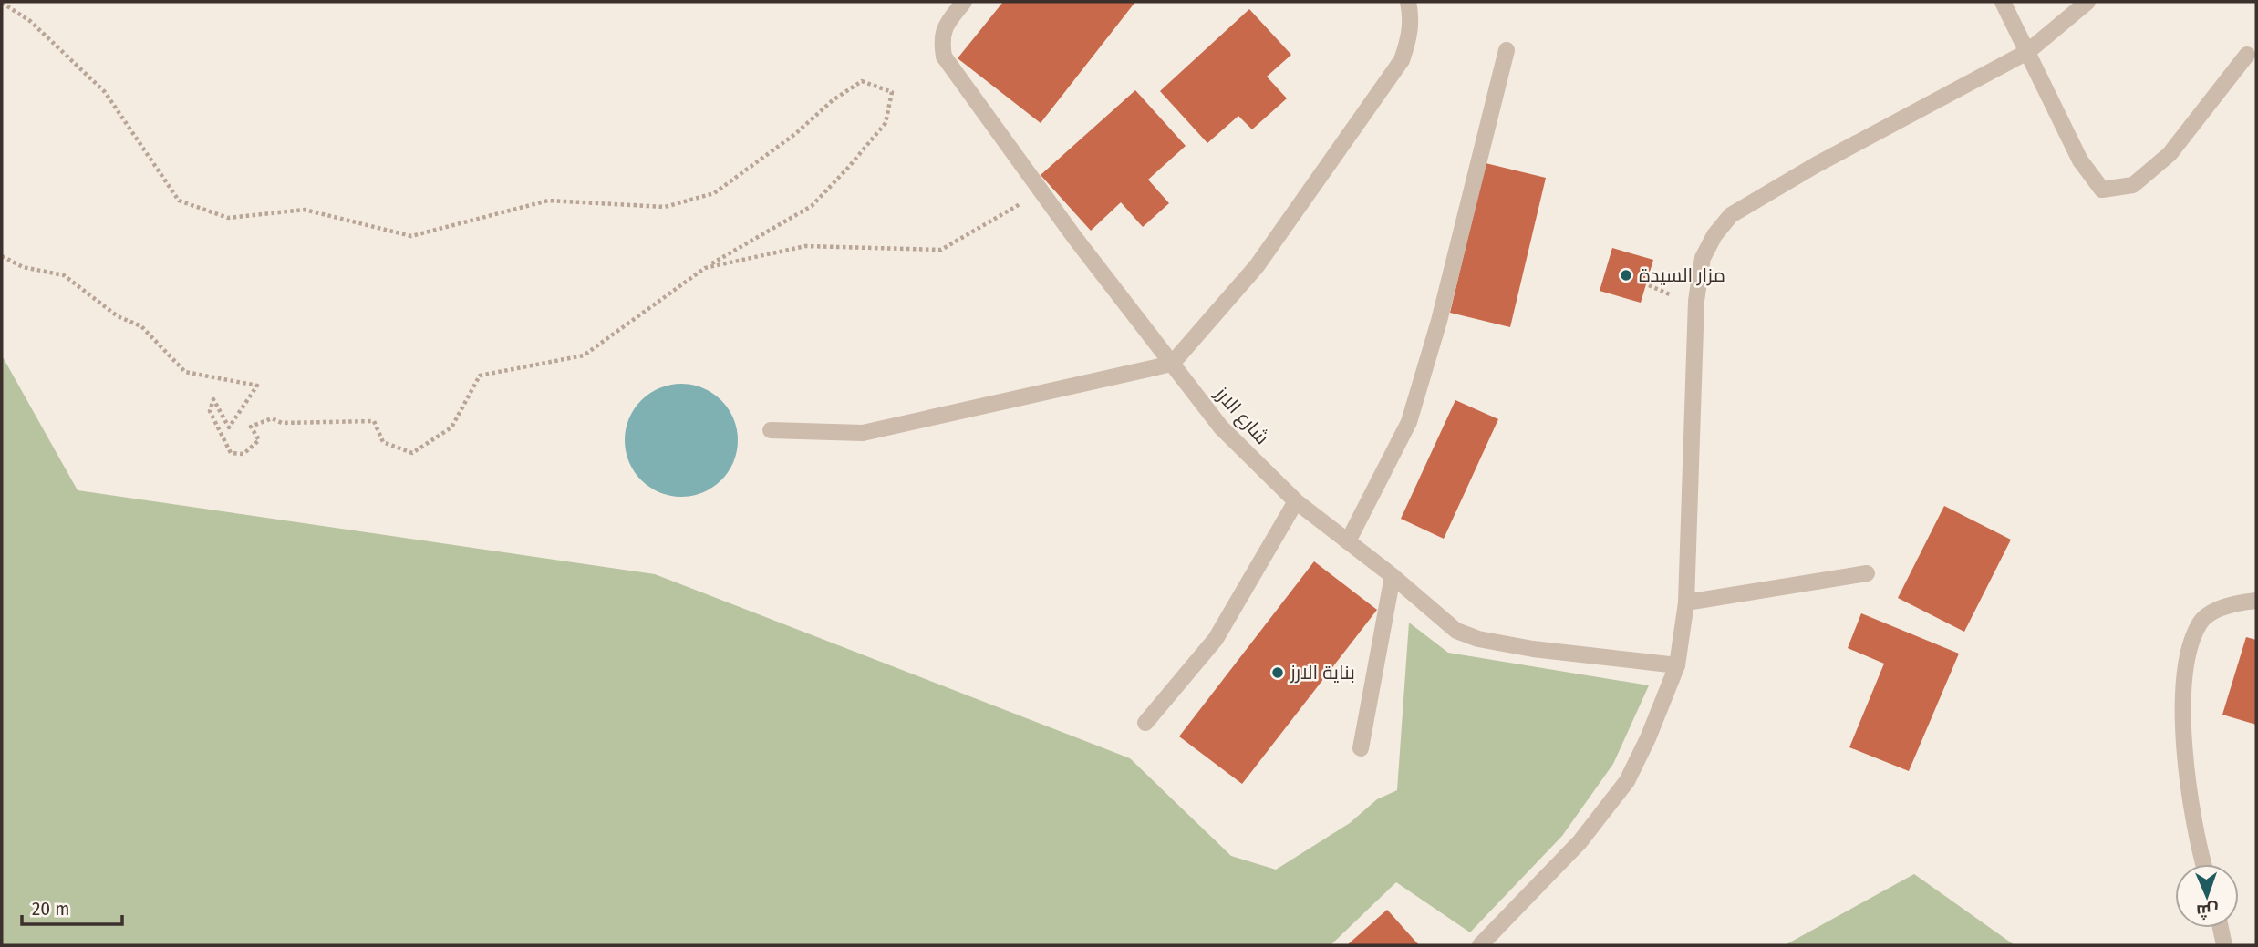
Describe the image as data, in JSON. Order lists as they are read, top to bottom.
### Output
{
  "streets": {
    "street": ["شارع الارز"]
  },
  "places": ["مزار السيدة", "بناية الارز"],
  "scale_bar": "20 m",
  "north": "bottom"
}
